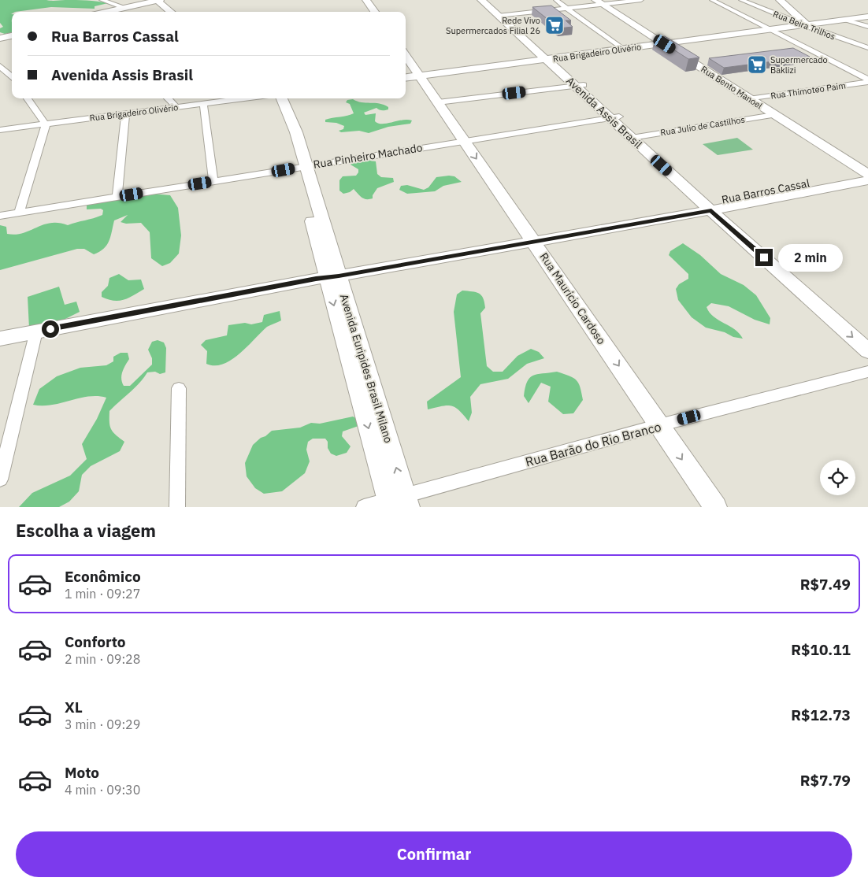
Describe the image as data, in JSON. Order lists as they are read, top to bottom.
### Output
{
  "streets": {
    "street": [
      "Rua Beira Trilhos",
      "Rua Brigadeiro Olivério",
      "Rua Bento Manoel",
      "Rua Thimoteo Paim",
      "Avenida Assis Brasil",
      "Rua Julio de Castilhos",
      "Rua Pinheiro Machado",
      "Rua Barros Cassal",
      "Rua Maurício Cardoso",
      "Avenida Euripides Brasil Milano",
      "Rua Barão do Rio Branco"
    ]
  },
  "crossings": [
    ["Rua Beira Trilhos", "Rua Brigadeiro Olivério"],
    ["Rua Brigadeiro Olivério", "Rua Bento Manoel"],
    ["Rua Brigadeiro Olivério", "Avenida Assis Brasil"],
    ["Rua Brigadeiro Olivério", "Rua Maurício Cardoso"],
    ["Rua Bento Manoel", "Rua Thimoteo Paim"],
    ["Rua Bento Manoel", "Rua Julio de Castilhos"],
    ["Rua Bento Manoel", "Rua Barros Cassal"],
    ["Avenida Assis Brasil", "Rua Julio de Castilhos"],
    ["Avenida Assis Brasil", "Rua Pinheiro Machado"],
    ["Avenida Assis Brasil", "Rua Barros Cassal"],
    ["Rua Pinheiro Machado", "Rua Maurício Cardoso"],
    ["Rua Pinheiro Machado", "Avenida Euripides Brasil Milano"],
    ["Rua Barros Cassal", "Rua Maurício Cardoso"],
    ["Rua Barros Cassal", "Avenida Euripides Brasil Milano"],
    ["Rua Maurício Cardoso", "Rua Barão do Rio Branco"],
    ["Avenida Euripides Brasil Milano", "Rua Barão do Rio Branco"]
  ],
  "one_way": ["Rua Maurício Cardoso"],
  "places": {
    "supermarket": ["Rede Vivo Supermercados Filial 26", "Supermercado Baklizi"]
  },
  "page": {
    "banner": ["Rua Barros Cassal", "Avenida Assis Brasil"],
    "bubble": "2 min",
    "heading": "Escolha a viagem",
    "list": [
      {
        "name": "Econômico",
        "note": "1 min · 09:27",
        "value": "R$7.49"
      },
      {
        "name": "Conforto",
        "note": "2 min · 09:28",
        "value": "R$10.11"
      },
      {
        "name": "XL",
        "note": "3 min · 09:29",
        "value": "R$12.73"
      },
      {
        "name": "Moto",
        "note": "4 min · 09:30",
        "value": "R$7.79"
      }
    ],
    "buttons": "Confirmar"
  }
}
